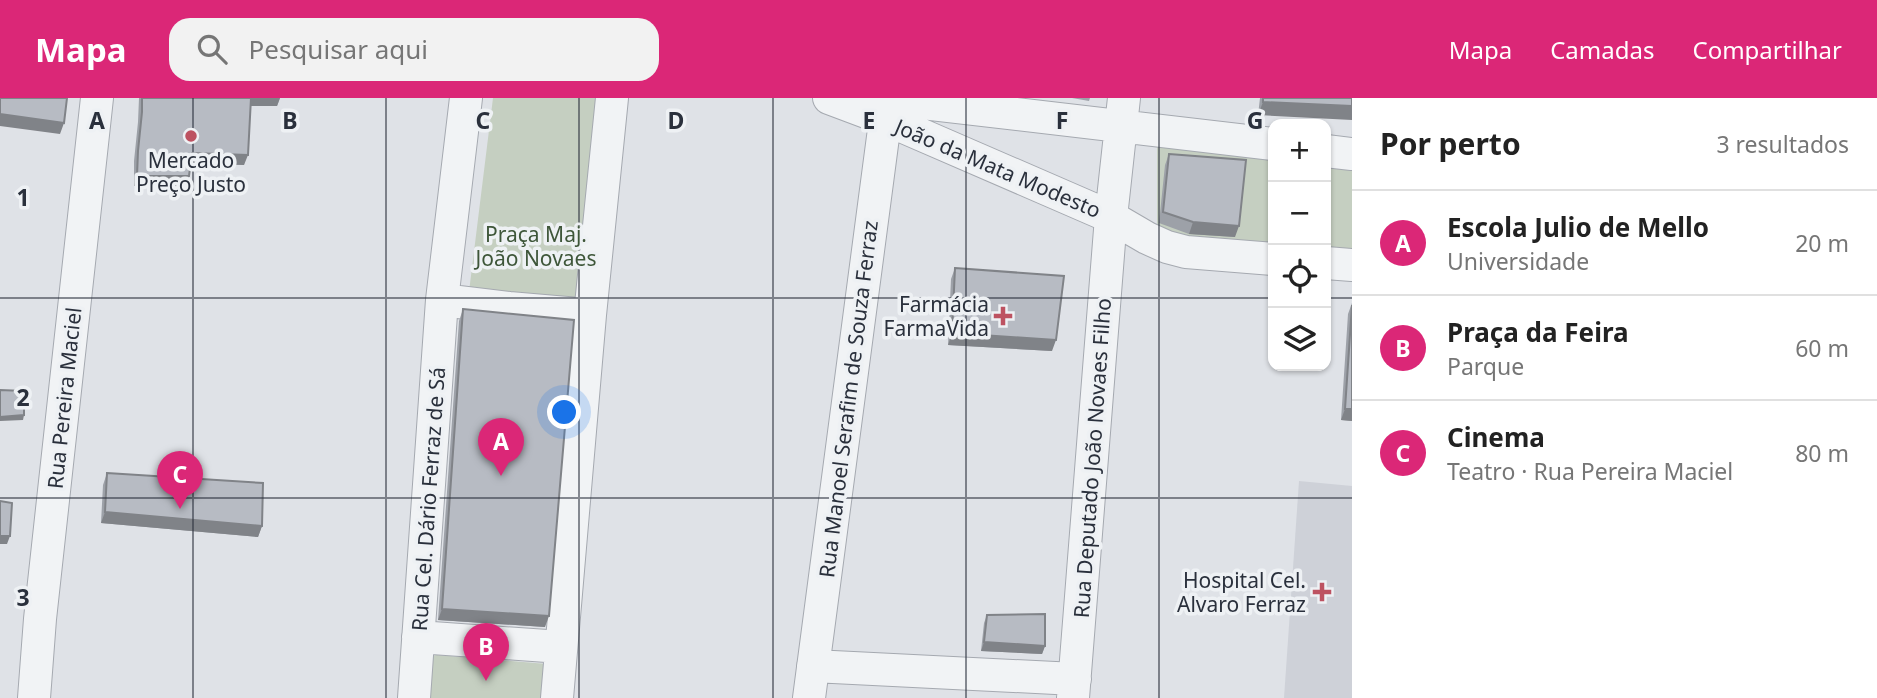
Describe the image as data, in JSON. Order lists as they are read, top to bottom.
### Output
{
  "streets": {
    "street": [
      "João da Mata Modesto",
      "Rua Pereira Maciel",
      "Rua Manoel Serafim de Souza Ferraz",
      "Rua Deputado João Novaes Filho",
      "Rua Cel. Dário Ferraz de Sá"
    ]
  },
  "crossings": [
    ["João da Mata Modesto", "Rua Manoel Serafim de Souza Ferraz"],
    ["João da Mata Modesto", "Rua Deputado João Novaes Filho"]
  ],
  "parks": ["Praça Maj. João Novaes"],
  "places": {
    "other": ["Mercado Preço Justo"],
    "health": ["Farmácia FarmaVida", "Hospital Cel. Alvaro Ferraz"]
  },
  "page": {
    "header": "Mapa",
    "search": "Pesquisar aqui",
    "nav": ["Mapa", "Camadas", "Compartilhar"],
    "heading": ["Por perto", "3 resultados"],
    "map_buttons": ["+", "−"],
    "list": [
      {
        "mark": "A",
        "name": "Escola Julio de Mello",
        "note": "Universidade",
        "value": "20 m"
      },
      {
        "mark": "B",
        "name": "Praça da Feira",
        "note": "Parque",
        "value": "60 m"
      },
      {
        "mark": "C",
        "name": "Cinema",
        "note": "Teatro · Rua Pereira Maciel",
        "value": "80 m"
      }
    ],
    "pins": ["A", "C", "B"]
  },
  "grid": {
    "columns": [
      "A",
      "B",
      "C",
      "D",
      "E",
      "F",
      "G"
    ],
    "rows": ["1", "2", "3"]
  }
}
